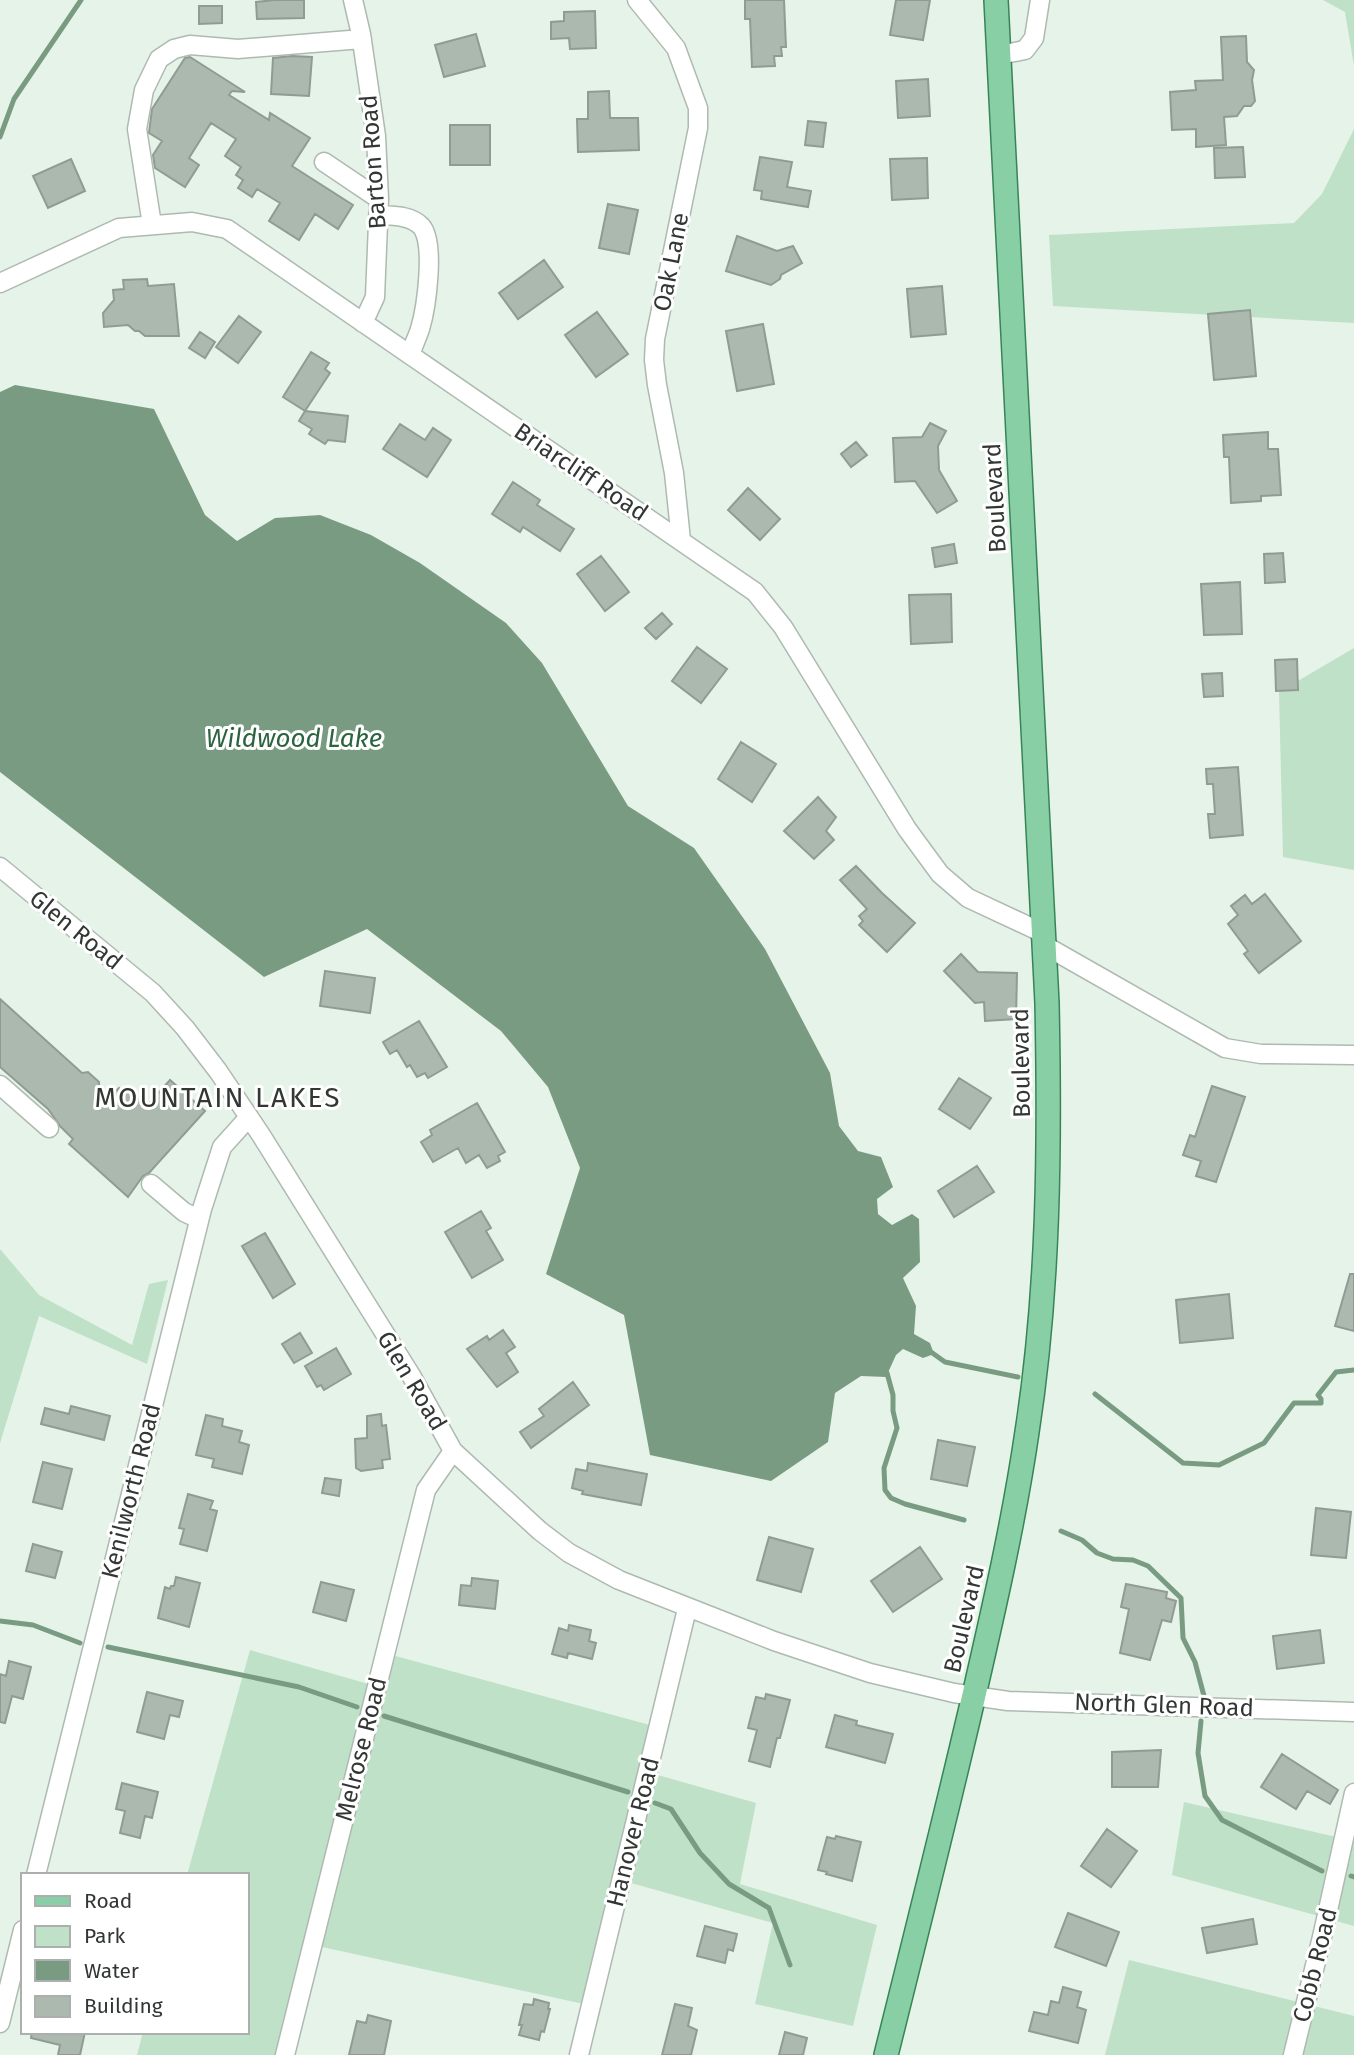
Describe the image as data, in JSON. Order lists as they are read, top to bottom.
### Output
{
  "streets": {
    "main road": ["Boulevard"],
    "street": [
      "Barton Road",
      "Oak Lane",
      "Briarcliff Road",
      "Glen Road",
      "Kenilworth Road",
      "North Glen Road",
      "Melrose Road",
      "Hanover Road",
      "Cobb Road"
    ]
  },
  "crossings": [
    ["Barton Road", "Briarcliff Road"],
    ["Oak Lane", "Briarcliff Road"],
    ["Briarcliff Road", "Boulevard"],
    ["Boulevard", "Glen Road"],
    ["Boulevard", "North Glen Road"],
    ["Glen Road", "Kenilworth Road"],
    ["Glen Road", "North Glen Road"],
    ["Glen Road", "Melrose Road"],
    ["Glen Road", "Hanover Road"]
  ],
  "districts": ["MOUNTAIN LAKES"],
  "water": ["Wildwood Lake"],
  "legend": [
    "Road",
    "Park",
    "Water",
    "Building"
  ]
}
